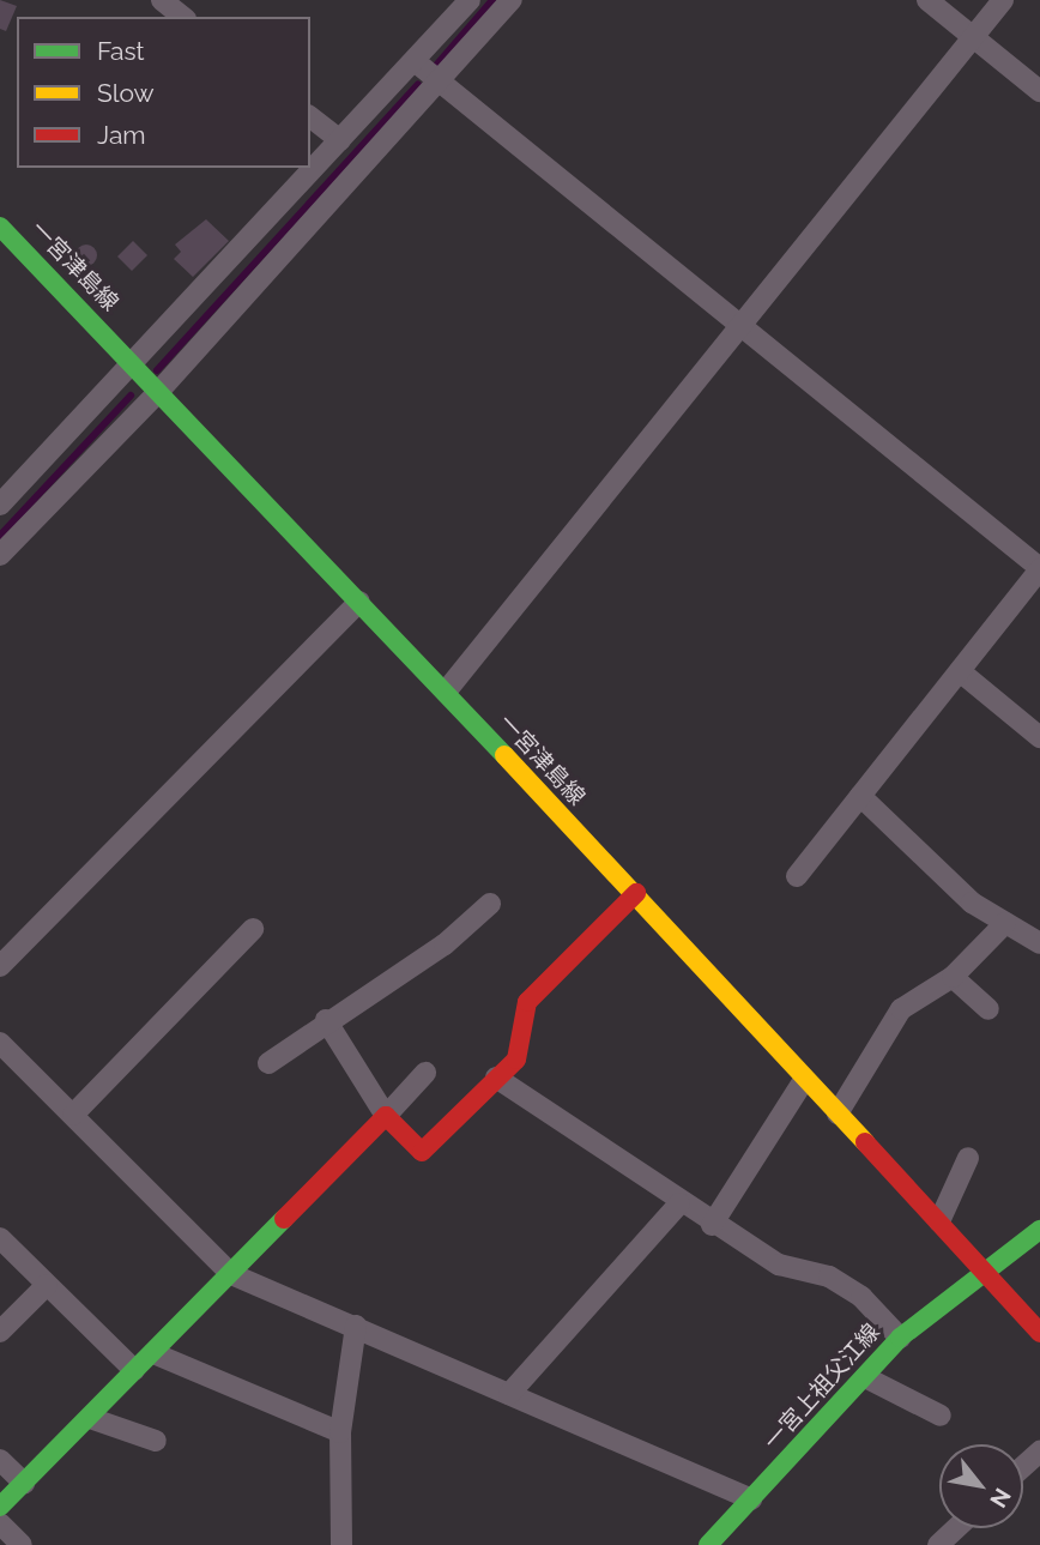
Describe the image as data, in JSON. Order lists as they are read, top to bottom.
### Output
{
  "streets": {
    "main road": ["一宮津島線", "一宮上祖父江線"]
  },
  "crossings": [
    ["一宮津島線", "一宮上祖父江線"]
  ],
  "legend": ["Fast", "Slow", "Jam"],
  "north": "bottom right"
}
